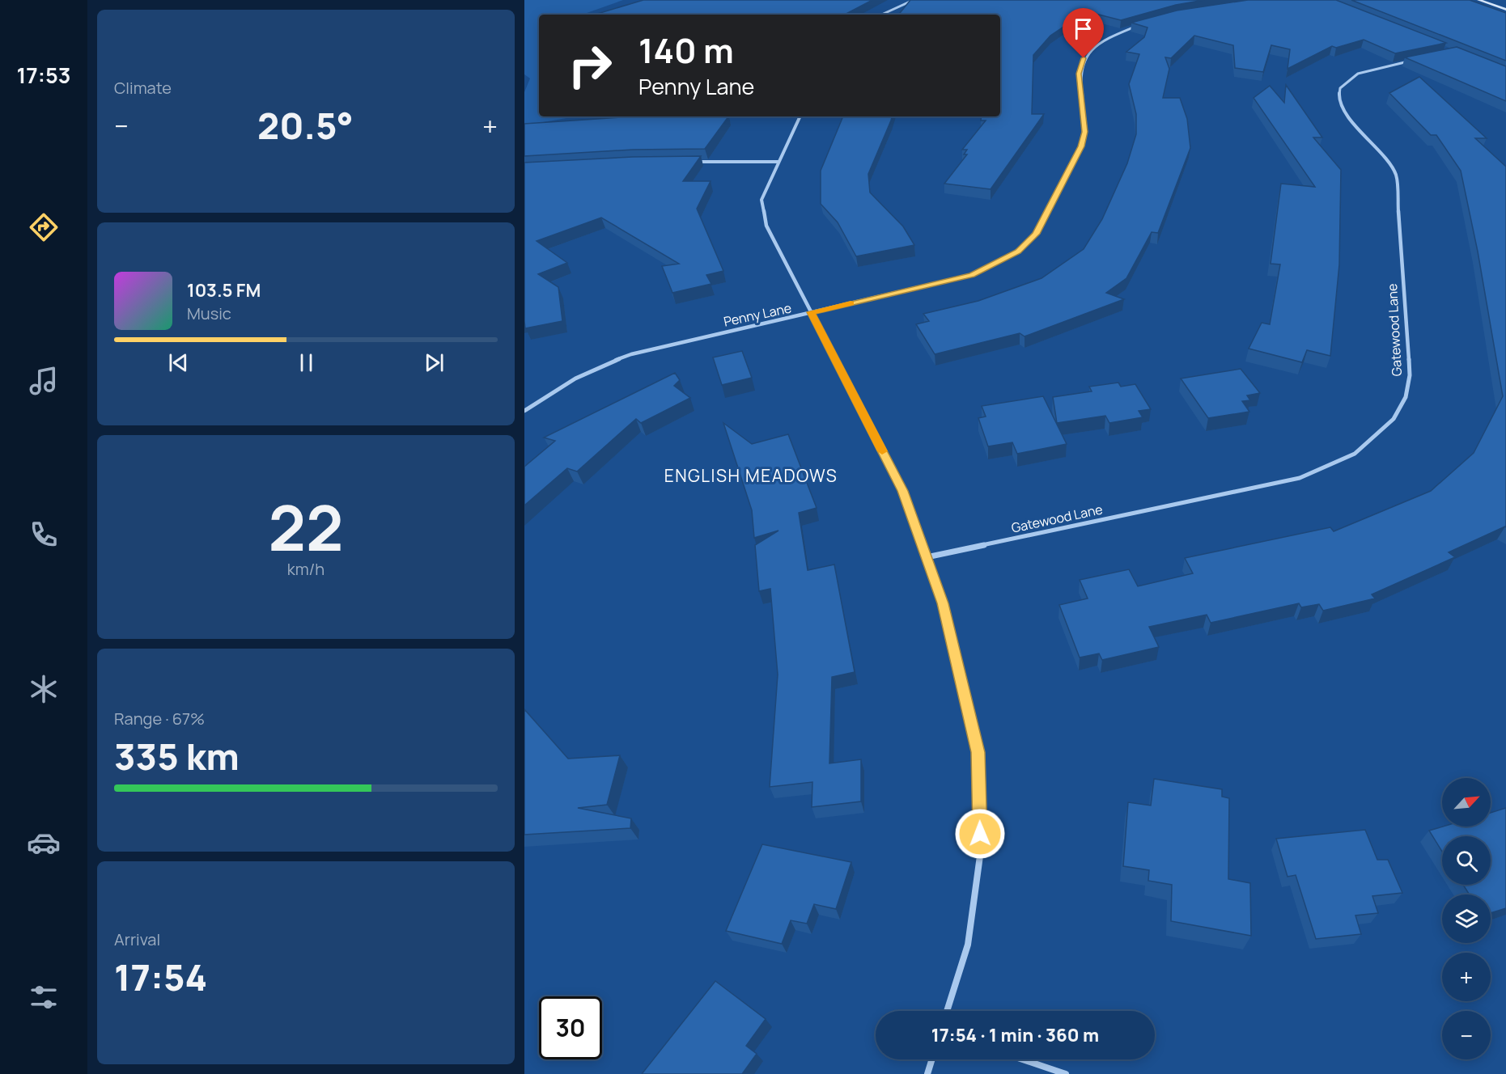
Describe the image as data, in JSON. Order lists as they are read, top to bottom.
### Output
{
  "streets": {
    "street": ["Penny Lane", "Gatewood Lane"]
  },
  "districts": ["ENGLISH MEADOWS"],
  "north": "top right",
  "page": {
    "tabs": "17:53",
    "tile": [
      "Climate",
      ["22", "km/h"],
      ["Range · 67%", "335 km"],
      ["Arrival", "17:54"]
    ],
    "turn": ["140 m", "Penny Lane"],
    "heat": ["−", "20.5°", "+"],
    "song": ["103.5 FM", "Music"],
    "map_buttons": ["+", "−"],
    "limit": "30",
    "trip": "17:54 · 1 min · 360 m"
  }
}
